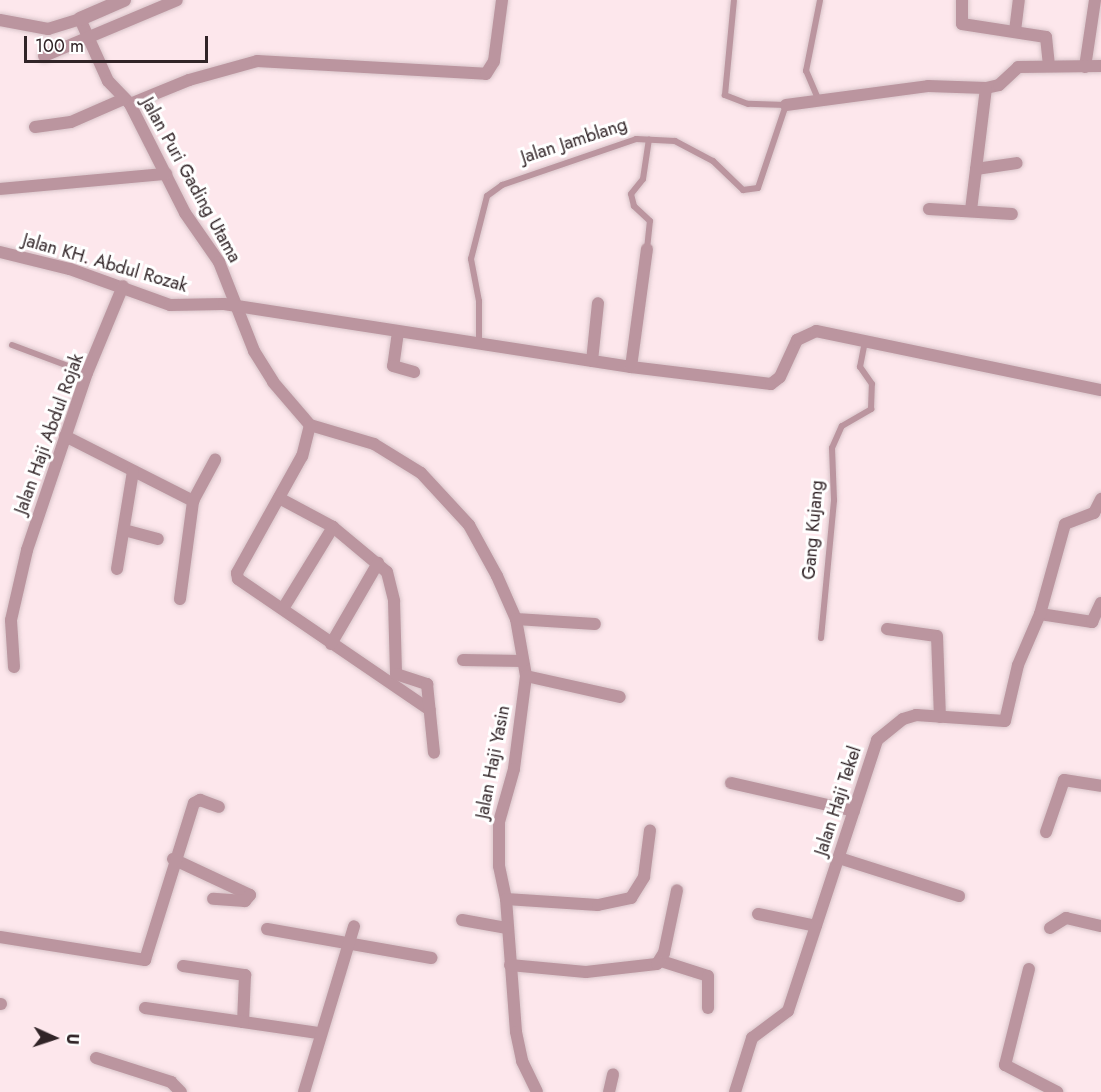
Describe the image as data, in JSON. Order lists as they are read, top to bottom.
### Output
{
  "streets": {
    "street": [
      "Jalan Puri Gading Utama",
      "Jalan KH. Abdul Rozak",
      "Jalan Haji Abdul Rojak",
      "Jalan Haji Yasin",
      "Jalan Haji Tekel"
    ],
    "lane": ["Jalan Jamblang", "Gang Kujang"]
  },
  "crossings": [
    ["Jalan Jamblang", "Jalan KH. Abdul Rozak"],
    ["Jalan Puri Gading Utama", "Jalan KH. Abdul Rozak"],
    ["Jalan KH. Abdul Rozak", "Jalan Haji Abdul Rojak"],
    ["Jalan KH. Abdul Rozak", "Gang Kujang"]
  ],
  "scale_bar": "100 m",
  "north": "right"
}
